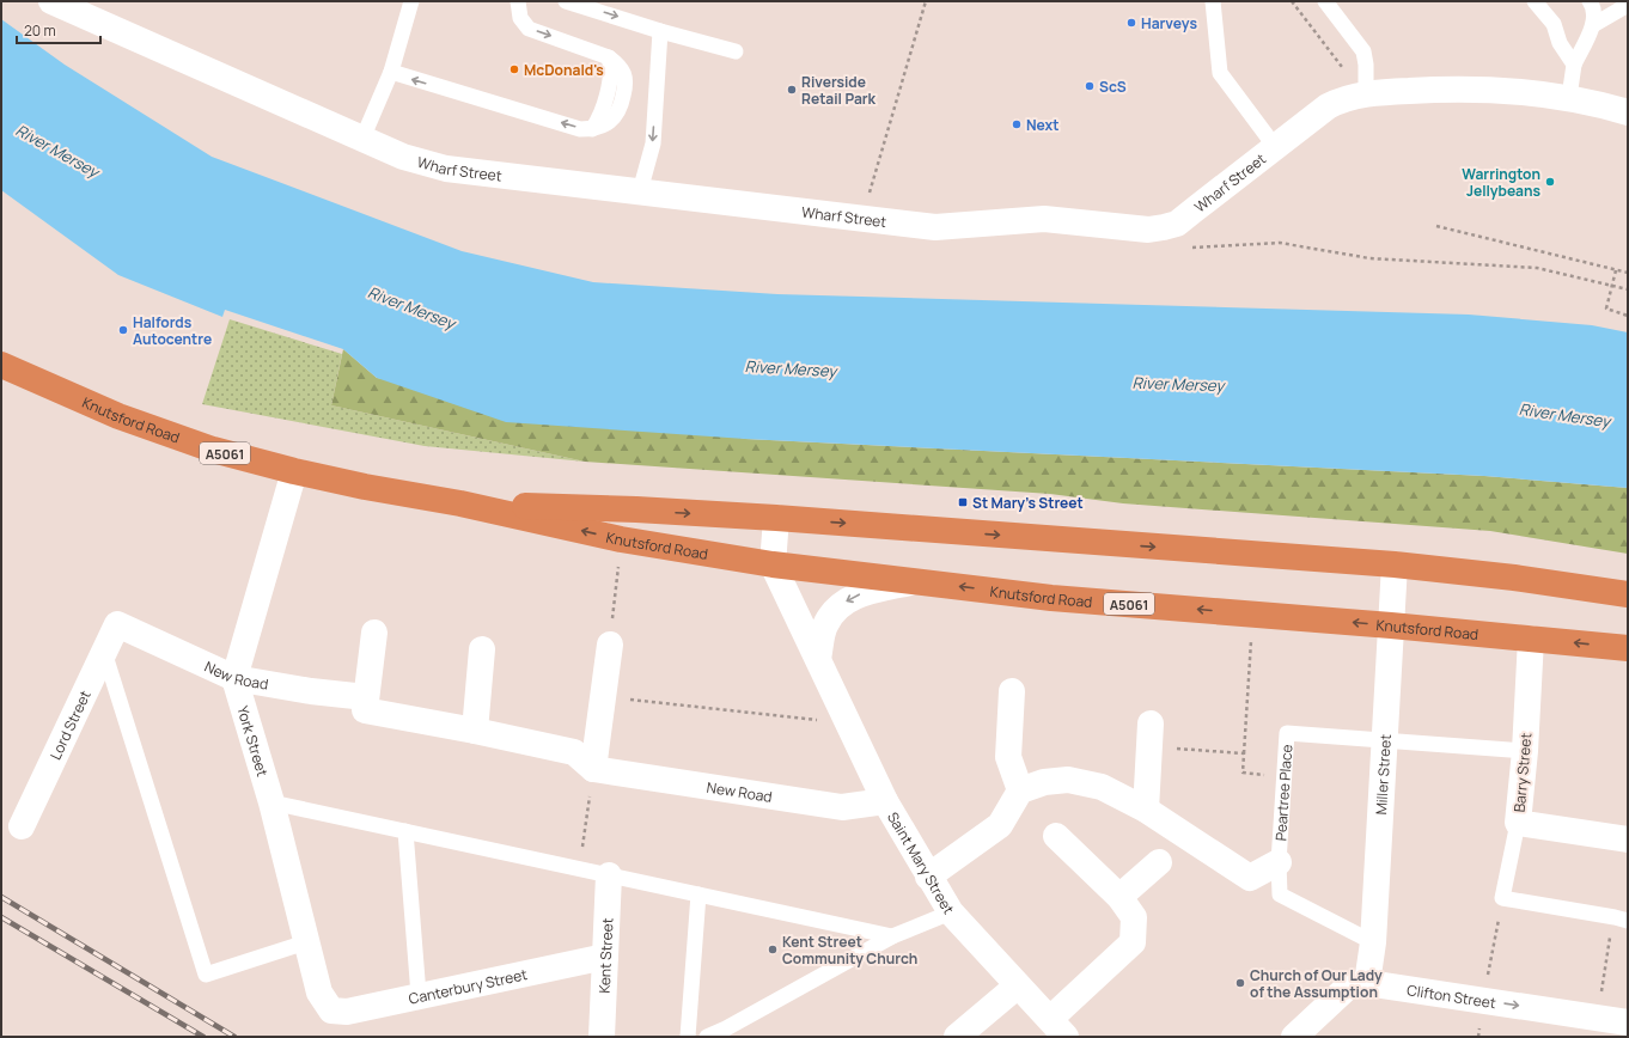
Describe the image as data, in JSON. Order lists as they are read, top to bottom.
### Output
{
  "streets": {
    "highway": ["Knutsford Road", "A5061"],
    "street": [
      "Wharf Street",
      "New Road",
      "Lord Street",
      "York Street",
      "Barry Street",
      "Miller Street",
      "Saint Mary Street",
      "Kent Street",
      "Canterbury Street",
      "Clifton Street"
    ],
    "lane": ["Peartree Place"]
  },
  "crossings": [
    ["Knutsford Road", "Barry Street"],
    ["Knutsford Road", "Miller Street"],
    ["Knutsford Road", "Saint Mary Street"],
    ["New Road", "Lord Street"],
    ["New Road", "York Street"],
    ["New Road", "Saint Mary Street"],
    ["York Street", "Canterbury Street"],
    ["Barry Street", "Peartree Place"],
    ["Miller Street", "Peartree Place"],
    ["Miller Street", "Clifton Street"],
    ["Kent Street", "Canterbury Street"]
  ],
  "water": ["River Mersey"],
  "places": {
    "other": [
      "Harveys",
      "McDonald's",
      "ScS",
      "Riverside Retail Park",
      "Next",
      "Warrington Jellybeans",
      "Halfords Autocentre",
      "Kent Street Community Church",
      "Church of Our Lady of the Assumption"
    ],
    "transit": ["St Mary's Street"]
  },
  "scale_bar": "20 m"
}
